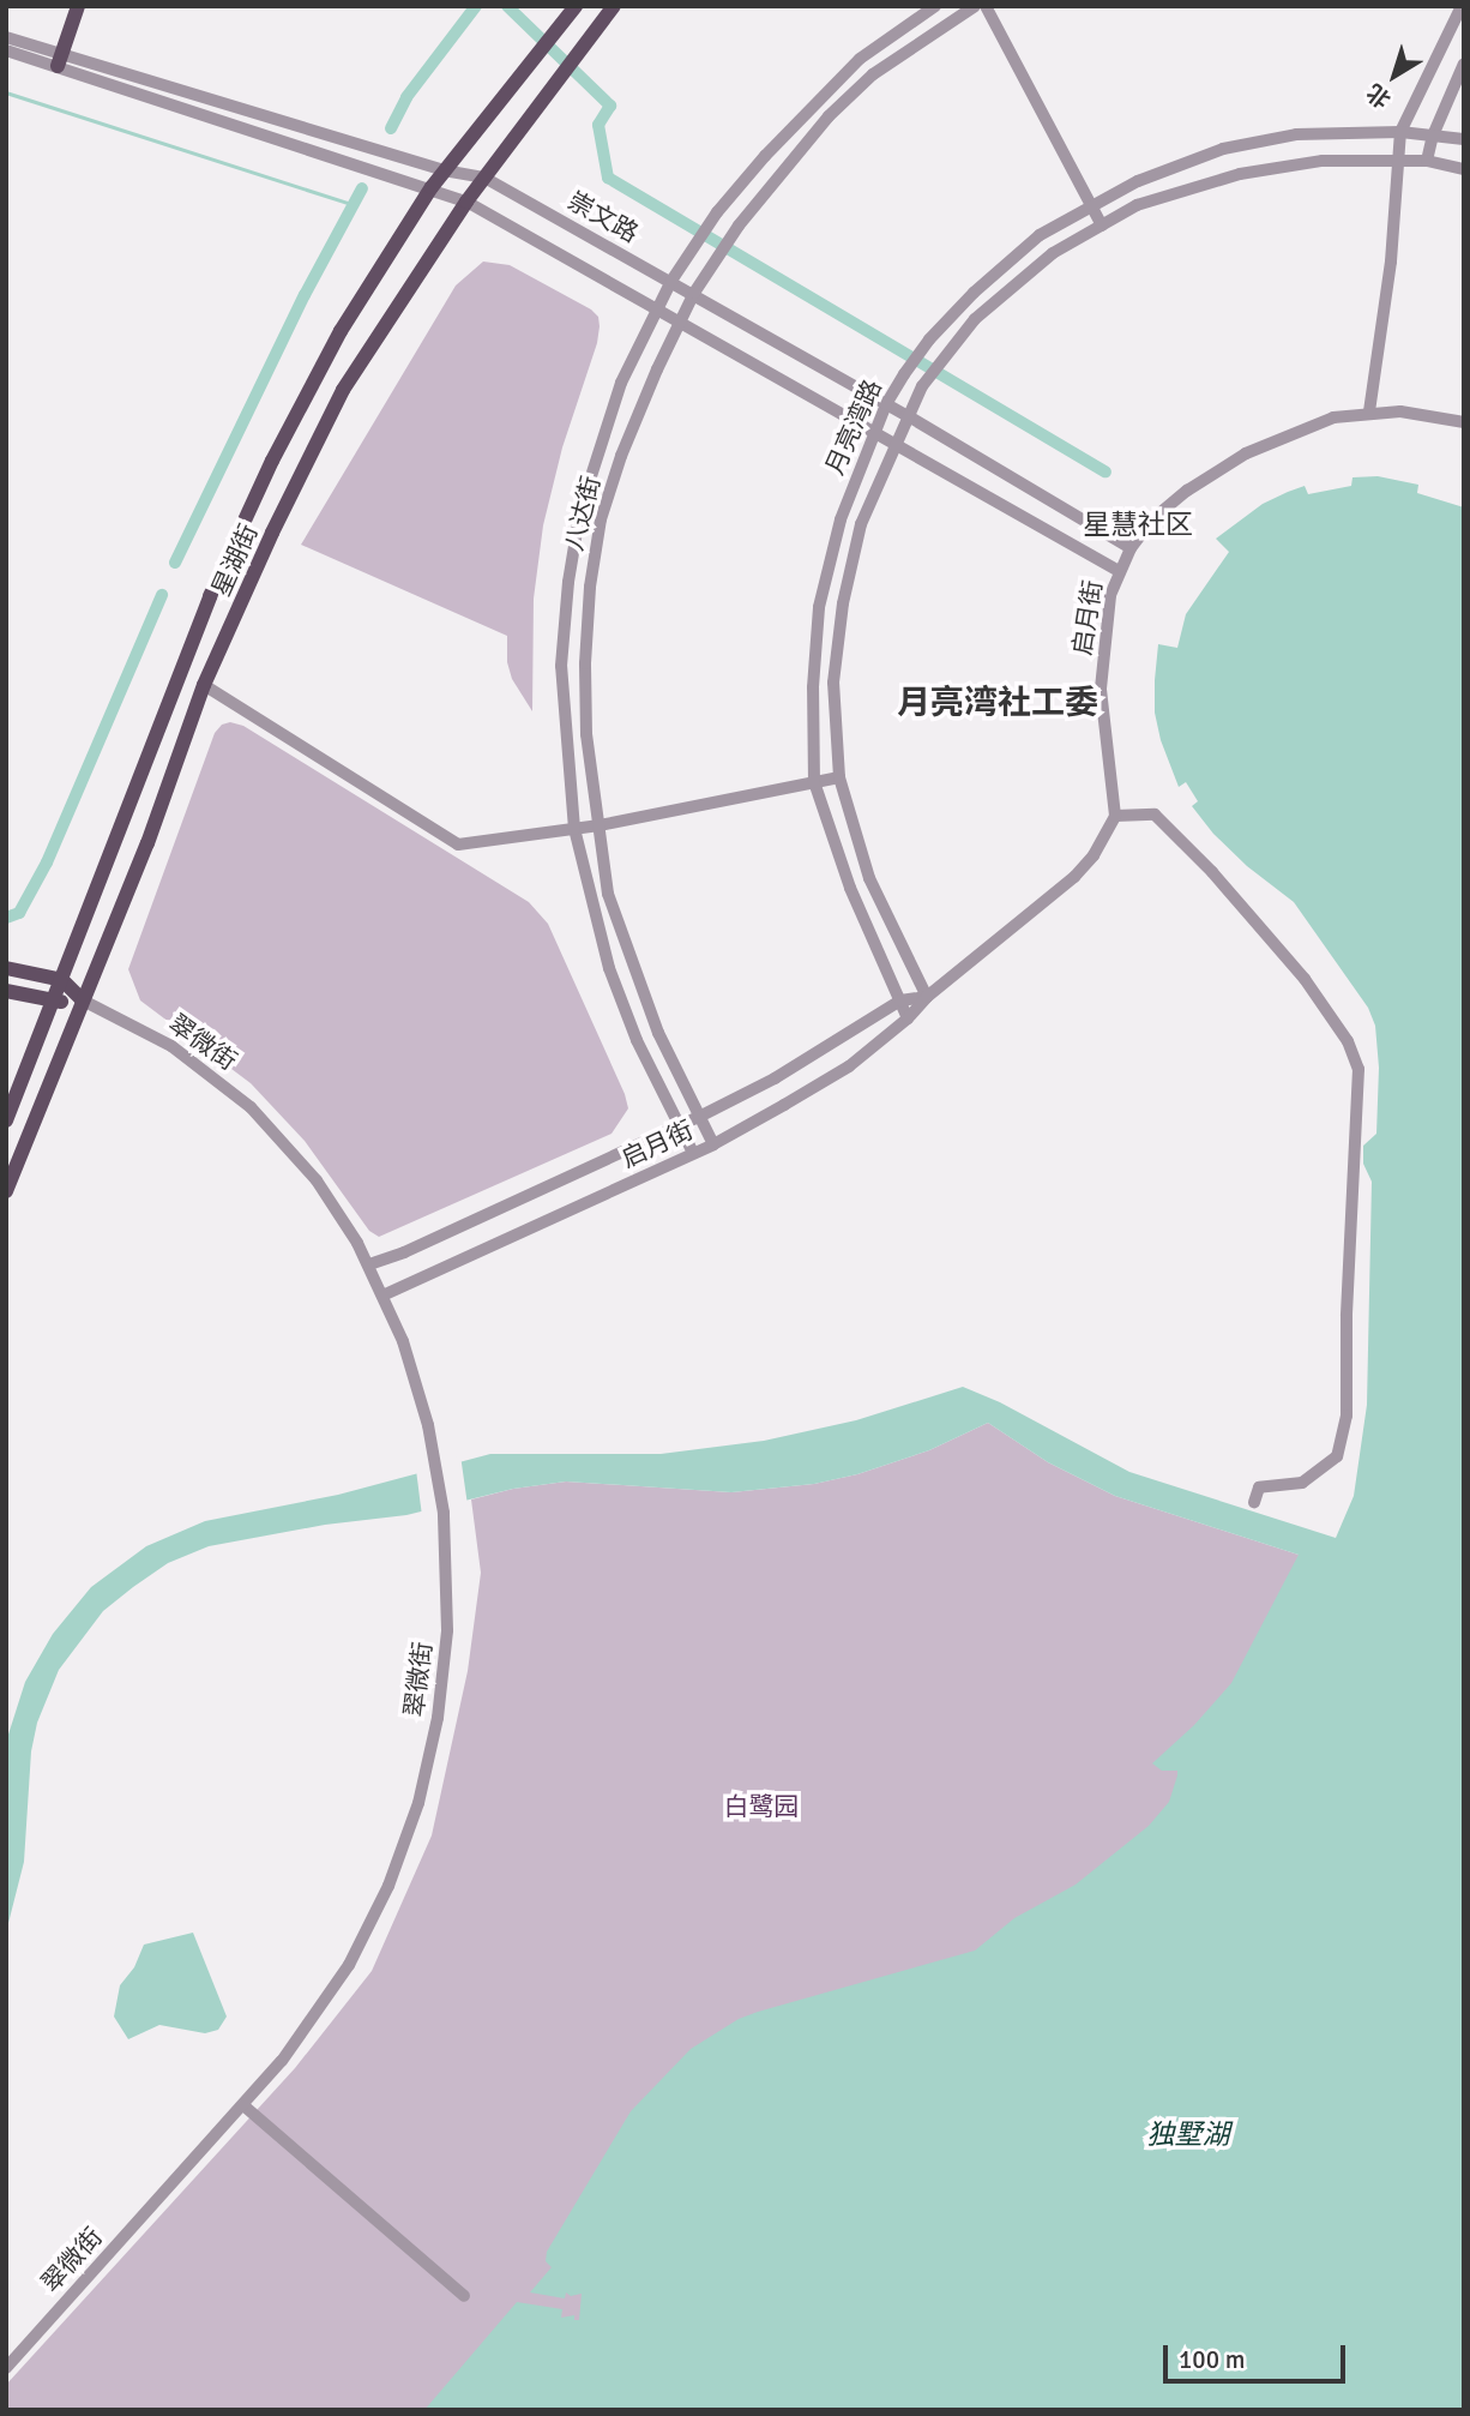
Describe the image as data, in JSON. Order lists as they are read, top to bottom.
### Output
{
  "streets": {
    "main road": ["星湖街"],
    "street": [
      "崇文路",
      "月亮湾路",
      "八达街",
      "启月街",
      "翠微街"
    ]
  },
  "crossings": [
    ["崇文路", "月亮湾路"],
    ["崇文路", "八达街"],
    ["崇文路", "星湖街"],
    ["崇文路", "启月街"],
    ["月亮湾路", "启月街"],
    ["八达街", "启月街"],
    ["星湖街", "翠微街"],
    ["启月街", "翠微街"]
  ],
  "districts": ["星慧社区", "月亮湾社工委"],
  "water": ["独墅湖"],
  "parks": ["白鹭园"],
  "scale_bar": "100 m",
  "north": "bottom left"
}
